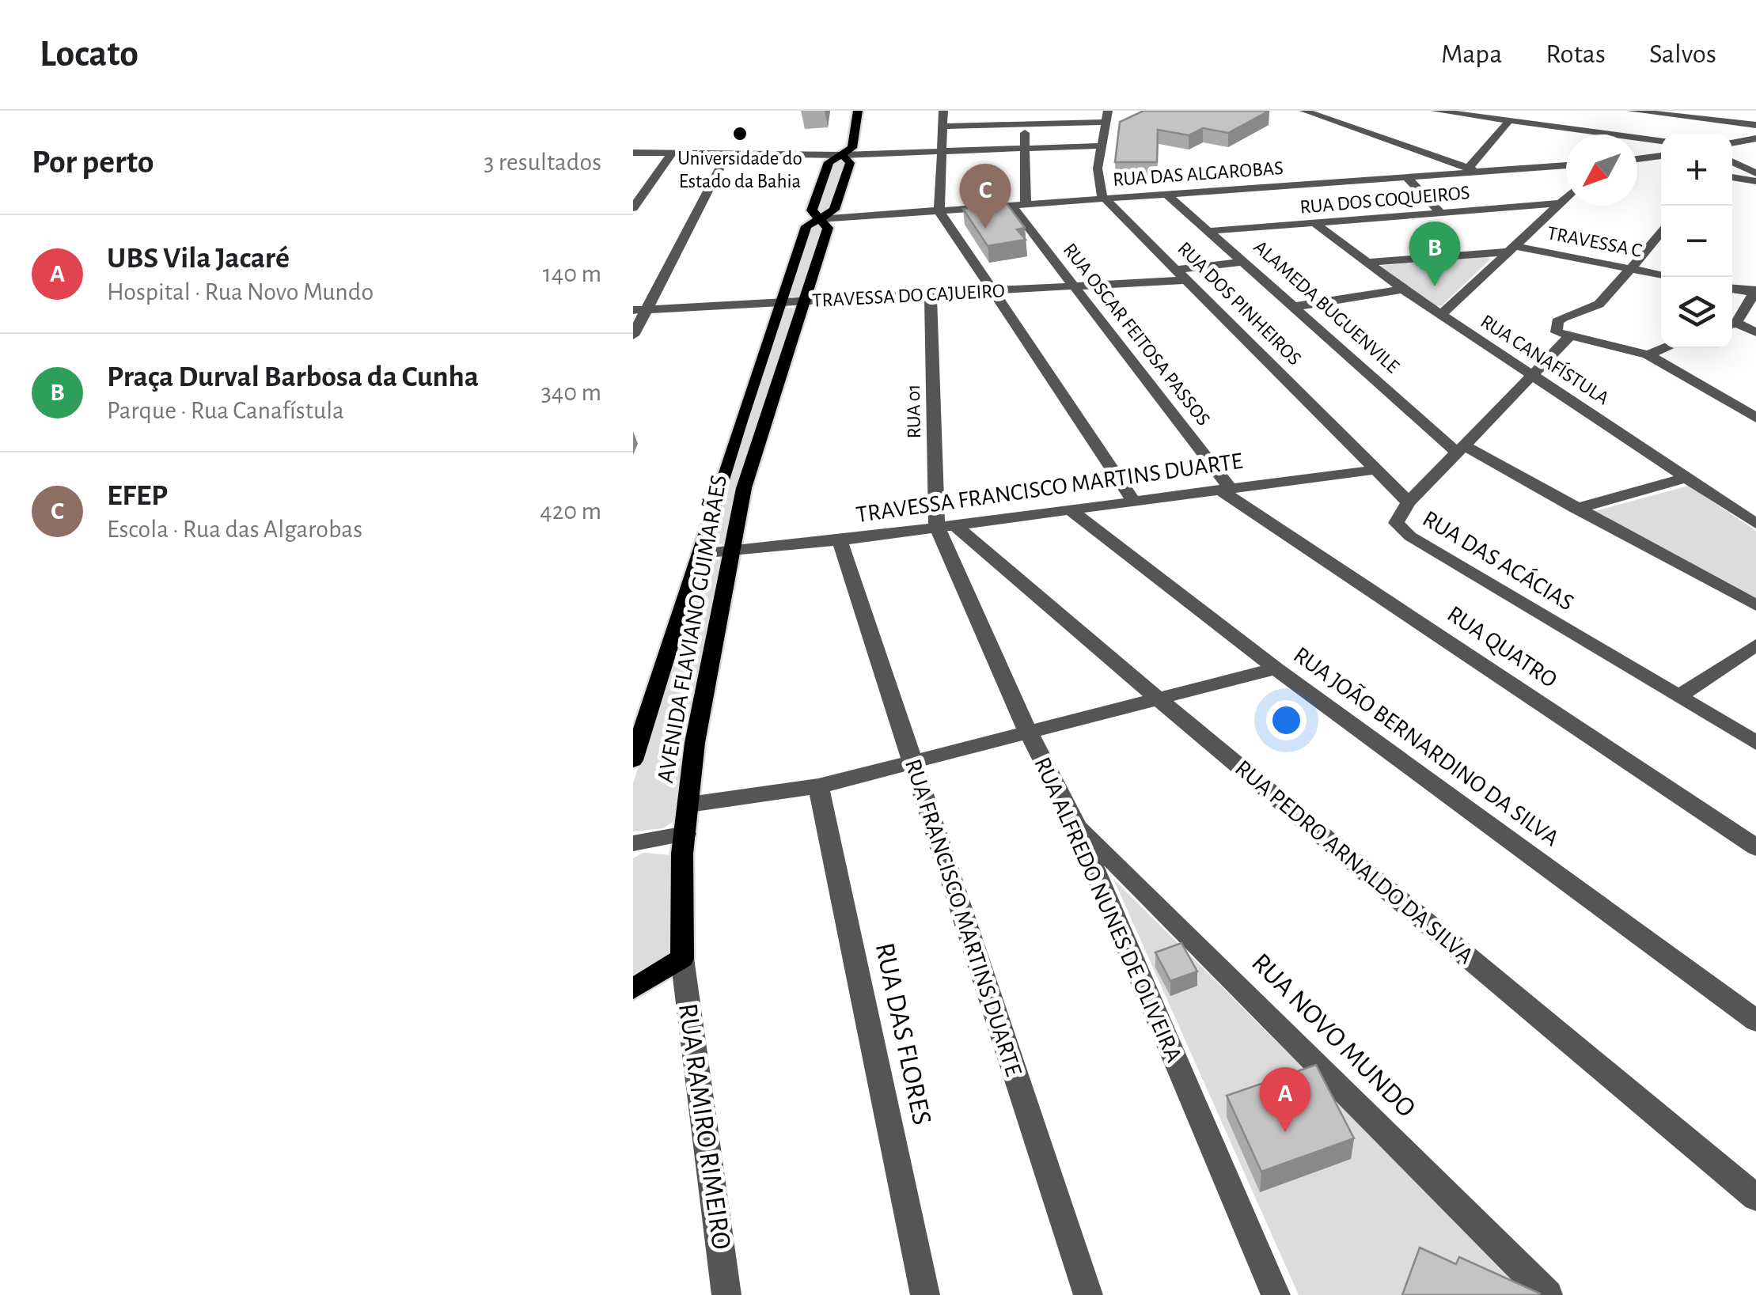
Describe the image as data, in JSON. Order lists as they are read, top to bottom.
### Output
{
  "streets": {
    "main road": ["AVENIDA FLAVIANO GUIMARÃES"],
    "street": [
      "RUA DAS ALGAROBAS",
      "RUA DOS COQUEIROS",
      "TRAVESSA C",
      "TRAVESSA DO CAJUEIRO",
      "RUA DOS PINHEIROS",
      "ALAMEDA BUGUENVILE",
      "RUA OSCAR FEITOSA PASSOS",
      "RUA CANAFÍSTULA",
      "RUA 01",
      "TRAVESSA FRANCISCO MARTINS DUARTE",
      "RUA DAS ACÁCIAS",
      "RUA QUATRO",
      "RUA JOÃO BERNARDINO DA SILVA",
      "RUA PEDRO ARNALDO DA SILVA",
      "RUA ALFREDO NUNES DE OLIVEIRA",
      "RUA FRANCISCO MARTINS DUARTE",
      "RUA DAS FLORES",
      "RUA NOVO MUNDO",
      "RUA RAMIRO RIMEIRO"
    ]
  },
  "crossings": [
    ["RUA DAS ALGAROBAS", "RUA DOS PINHEIROS"],
    ["RUA DAS ALGAROBAS", "ALAMEDA BUGUENVILE"],
    ["RUA DAS ALGAROBAS", "RUA OSCAR FEITOSA PASSOS"],
    ["RUA DAS ALGAROBAS", "AVENIDA FLAVIANO GUIMARÃES"],
    ["RUA DOS COQUEIROS", "ALAMEDA BUGUENVILE"],
    ["RUA DOS COQUEIROS", "RUA CANAFÍSTULA"],
    ["TRAVESSA C", "RUA CANAFÍSTULA"],
    ["TRAVESSA DO CAJUEIRO", "RUA DOS PINHEIROS"],
    ["TRAVESSA DO CAJUEIRO", "ALAMEDA BUGUENVILE"],
    ["TRAVESSA DO CAJUEIRO", "RUA OSCAR FEITOSA PASSOS"],
    ["TRAVESSA DO CAJUEIRO", "RUA 01"],
    ["TRAVESSA DO CAJUEIRO", "AVENIDA FLAVIANO GUIMARÃES"],
    ["RUA DOS PINHEIROS", "TRAVESSA FRANCISCO MARTINS DUARTE"],
    ["RUA DOS PINHEIROS", "RUA DAS ACÁCIAS"],
    ["ALAMEDA BUGUENVILE", "RUA DAS ACÁCIAS"],
    ["RUA OSCAR FEITOSA PASSOS", "TRAVESSA FRANCISCO MARTINS DUARTE"],
    ["RUA OSCAR FEITOSA PASSOS", "RUA QUATRO"],
    ["RUA CANAFÍSTULA", "RUA DAS ACÁCIAS"],
    ["RUA 01", "TRAVESSA FRANCISCO MARTINS DUARTE"],
    ["RUA 01", "RUA PEDRO ARNALDO DA SILVA"],
    ["RUA 01", "RUA ALFREDO NUNES DE OLIVEIRA"],
    ["TRAVESSA FRANCISCO MARTINS DUARTE", "AVENIDA FLAVIANO GUIMARÃES"],
    ["TRAVESSA FRANCISCO MARTINS DUARTE", "RUA QUATRO"],
    ["TRAVESSA FRANCISCO MARTINS DUARTE", "RUA JOÃO BERNARDINO DA SILVA"],
    ["TRAVESSA FRANCISCO MARTINS DUARTE", "RUA PEDRO ARNALDO DA SILVA"],
    ["TRAVESSA FRANCISCO MARTINS DUARTE", "RUA ALFREDO NUNES DE OLIVEIRA"],
    ["TRAVESSA FRANCISCO MARTINS DUARTE", "RUA FRANCISCO MARTINS DUARTE"],
    ["AVENIDA FLAVIANO GUIMARÃES", "RUA RAMIRO RIMEIRO"],
    ["RUA PEDRO ARNALDO DA SILVA", "RUA ALFREDO NUNES DE OLIVEIRA"],
    ["RUA ALFREDO NUNES DE OLIVEIRA", "RUA NOVO MUNDO"]
  ],
  "places": ["Universidade do Estado da Bahia"],
  "north": "bottom left",
  "page": {
    "header": "Locato",
    "nav": ["Mapa", "Rotas", "Salvos"],
    "heading": ["Por perto", "3 resultados"],
    "map_buttons": ["+", "−"],
    "pins": ["C", "B", "A"],
    "list": [
      {
        "mark": "A",
        "name": "UBS Vila Jacaré",
        "note": "Hospital · Rua Novo Mundo",
        "value": "140 m"
      },
      {
        "mark": "B",
        "name": "Praça Durval Barbosa da Cunha",
        "note": "Parque · Rua Canafístula",
        "value": "340 m"
      },
      {
        "mark": "C",
        "name": "EFEP",
        "note": "Escola · Rua das Algarobas",
        "value": "420 m"
      }
    ]
  }
}
